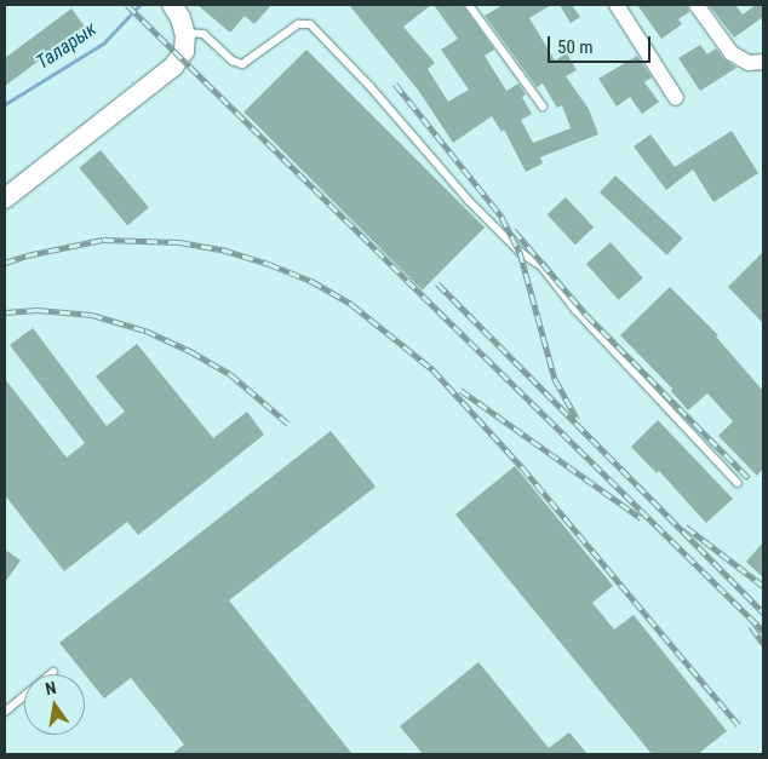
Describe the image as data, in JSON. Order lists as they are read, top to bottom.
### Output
{
  "water": ["Таларык"],
  "scale_bar": "50 m",
  "north": "top"
}
